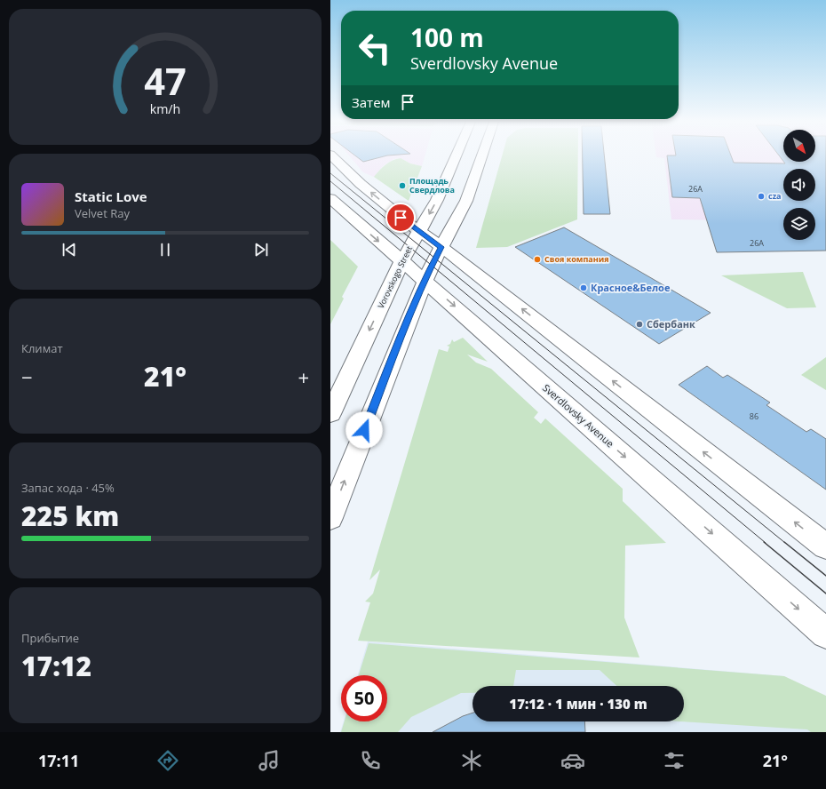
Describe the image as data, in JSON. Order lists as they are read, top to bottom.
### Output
{
  "streets": {
    "main road": ["Vorovskogo Street", "Sverdlovsky Avenue"]
  },
  "crossings": [
    ["Vorovskogo Street", "Sverdlovsky Avenue"]
  ],
  "places": [
    "Площадь Свердлова",
    "cza",
    "Своя компания",
    "Красное&Белое",
    "Сбербанк"
  ],
  "house_numbers": ["26А", "26А", "86"],
  "north": "bottom right",
  "page": {
    "turn": ["100 m", "Sverdlovsky Avenue"],
    "then": "Затем",
    "song": ["Static Love", "Velvet Ray"],
    "tile": [
      "Климат",
      ["Запас хода · 45%", "225 km"],
      ["Прибытие", "17:12"]
    ],
    "heat": ["−", "21°", "+"],
    "limit": "50",
    "trip": "17:12 · 1 мин · 130 m",
    "tabs": ["17:11", "21°"],
    "gauge": ["47", "km/h"]
  }
}
